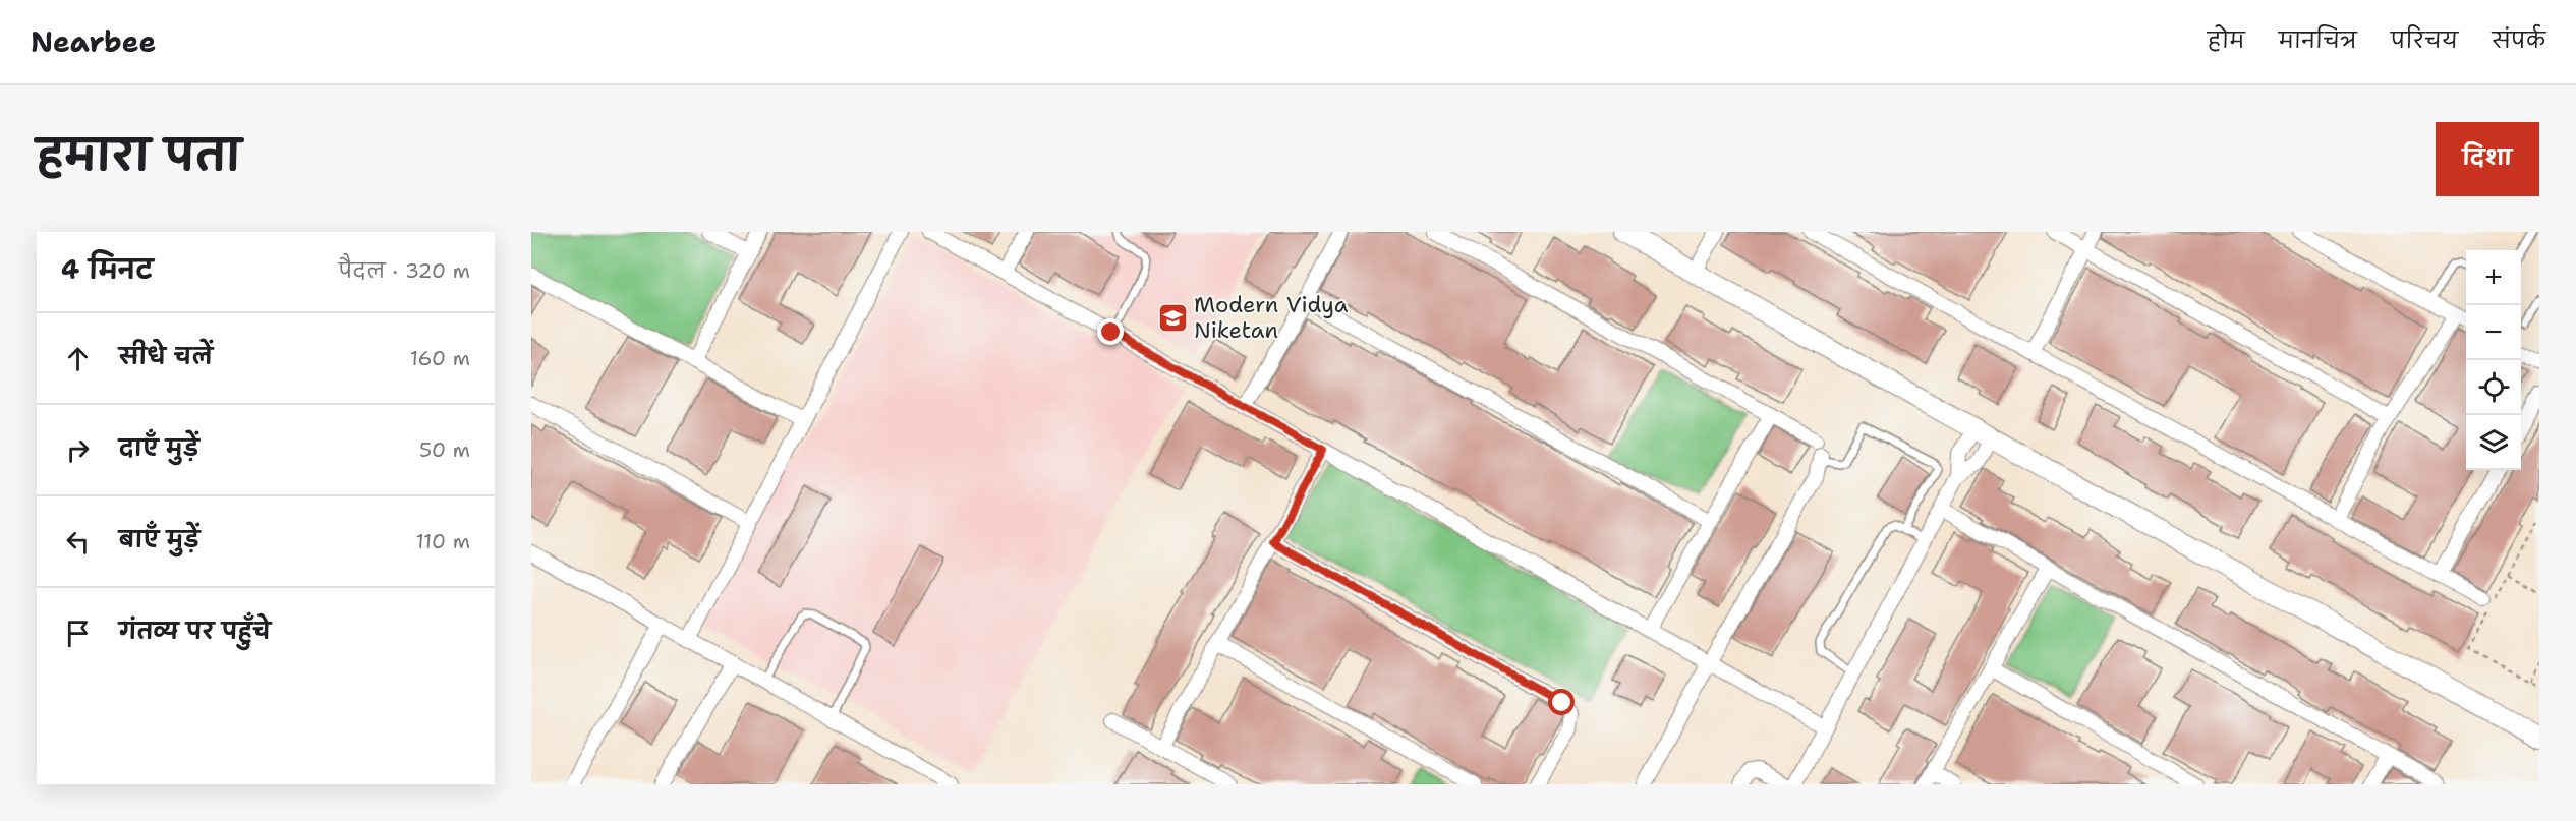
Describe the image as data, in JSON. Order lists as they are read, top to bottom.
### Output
{
  "places": {
    "school or university": ["Modern Vidya Niketan"]
  },
  "page": {
    "header": "Nearbee",
    "nav": [
      "होम",
      "मानचित्र",
      "परिचय",
      "संपर्क"
    ],
    "title": "हमारा पता",
    "buttons": "दिशा",
    "heading": ["4 मिनट", "पैदल · 320 m"],
    "map_buttons": ["+", "−"],
    "list": [
      ["सीधे चलें", "160 m"],
      ["दाएँ मुड़ें", "50 m"],
      ["बाएँ मुड़ें", "110 m"],
      "गंतव्य पर पहुँचे"
    ]
  }
}
